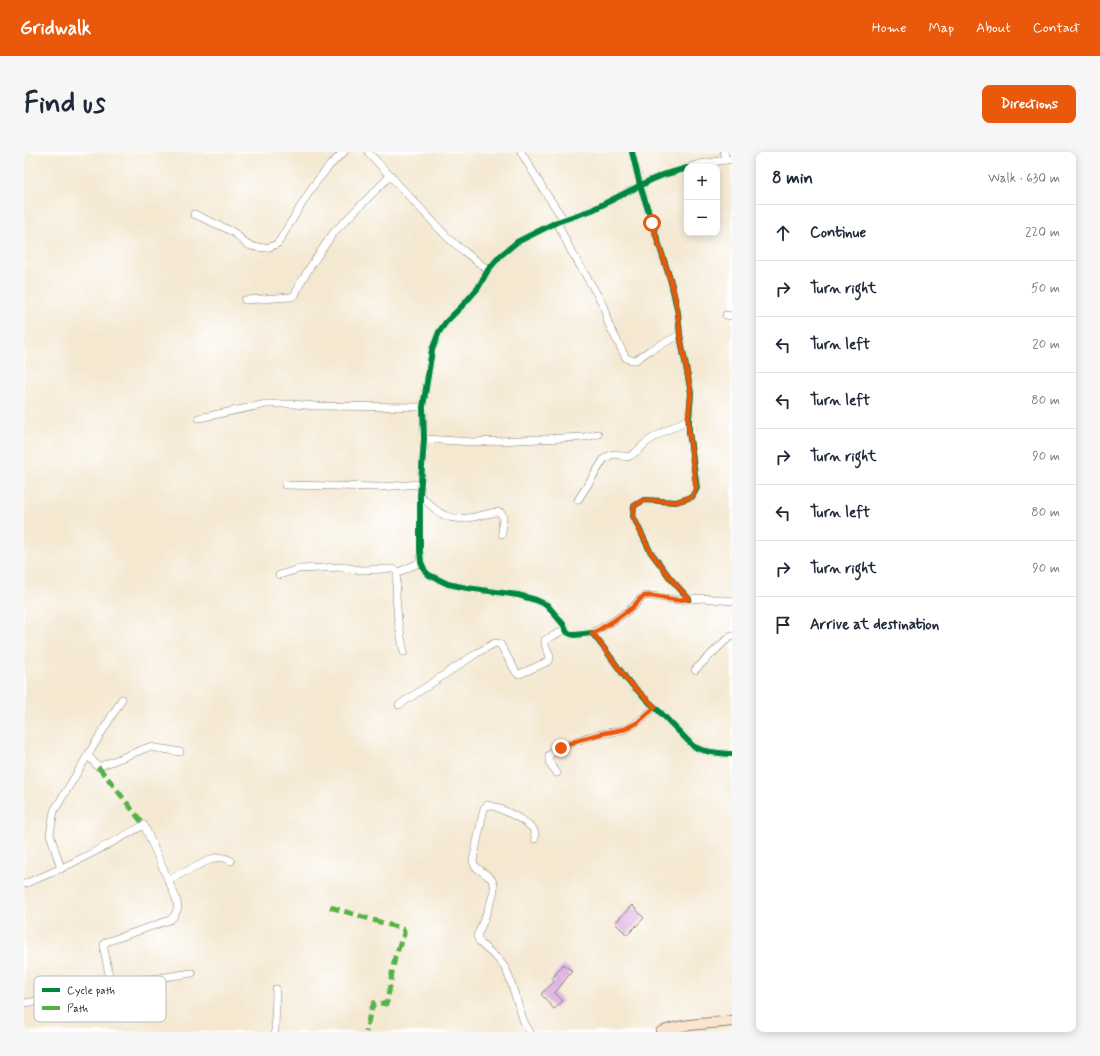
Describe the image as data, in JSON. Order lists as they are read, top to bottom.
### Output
{
  "legend": ["Cycle path", "Path"],
  "page": {
    "header": "Gridwalk",
    "nav": [
      "Home",
      "Map",
      "About",
      "Contact"
    ],
    "buttons": "Directions",
    "title": "Find us",
    "heading": ["8 min", "Walk · 630 m"],
    "map_buttons": ["+", "−"],
    "list": [
      ["Continue", "220 m"],
      ["Turn right", "50 m"],
      ["Turn left", "20 m"],
      ["Turn left", "80 m"],
      ["Turn right", "90 m"],
      ["Turn left", "80 m"],
      ["Turn right", "90 m"],
      "Arrive at destination"
    ]
  }
}
